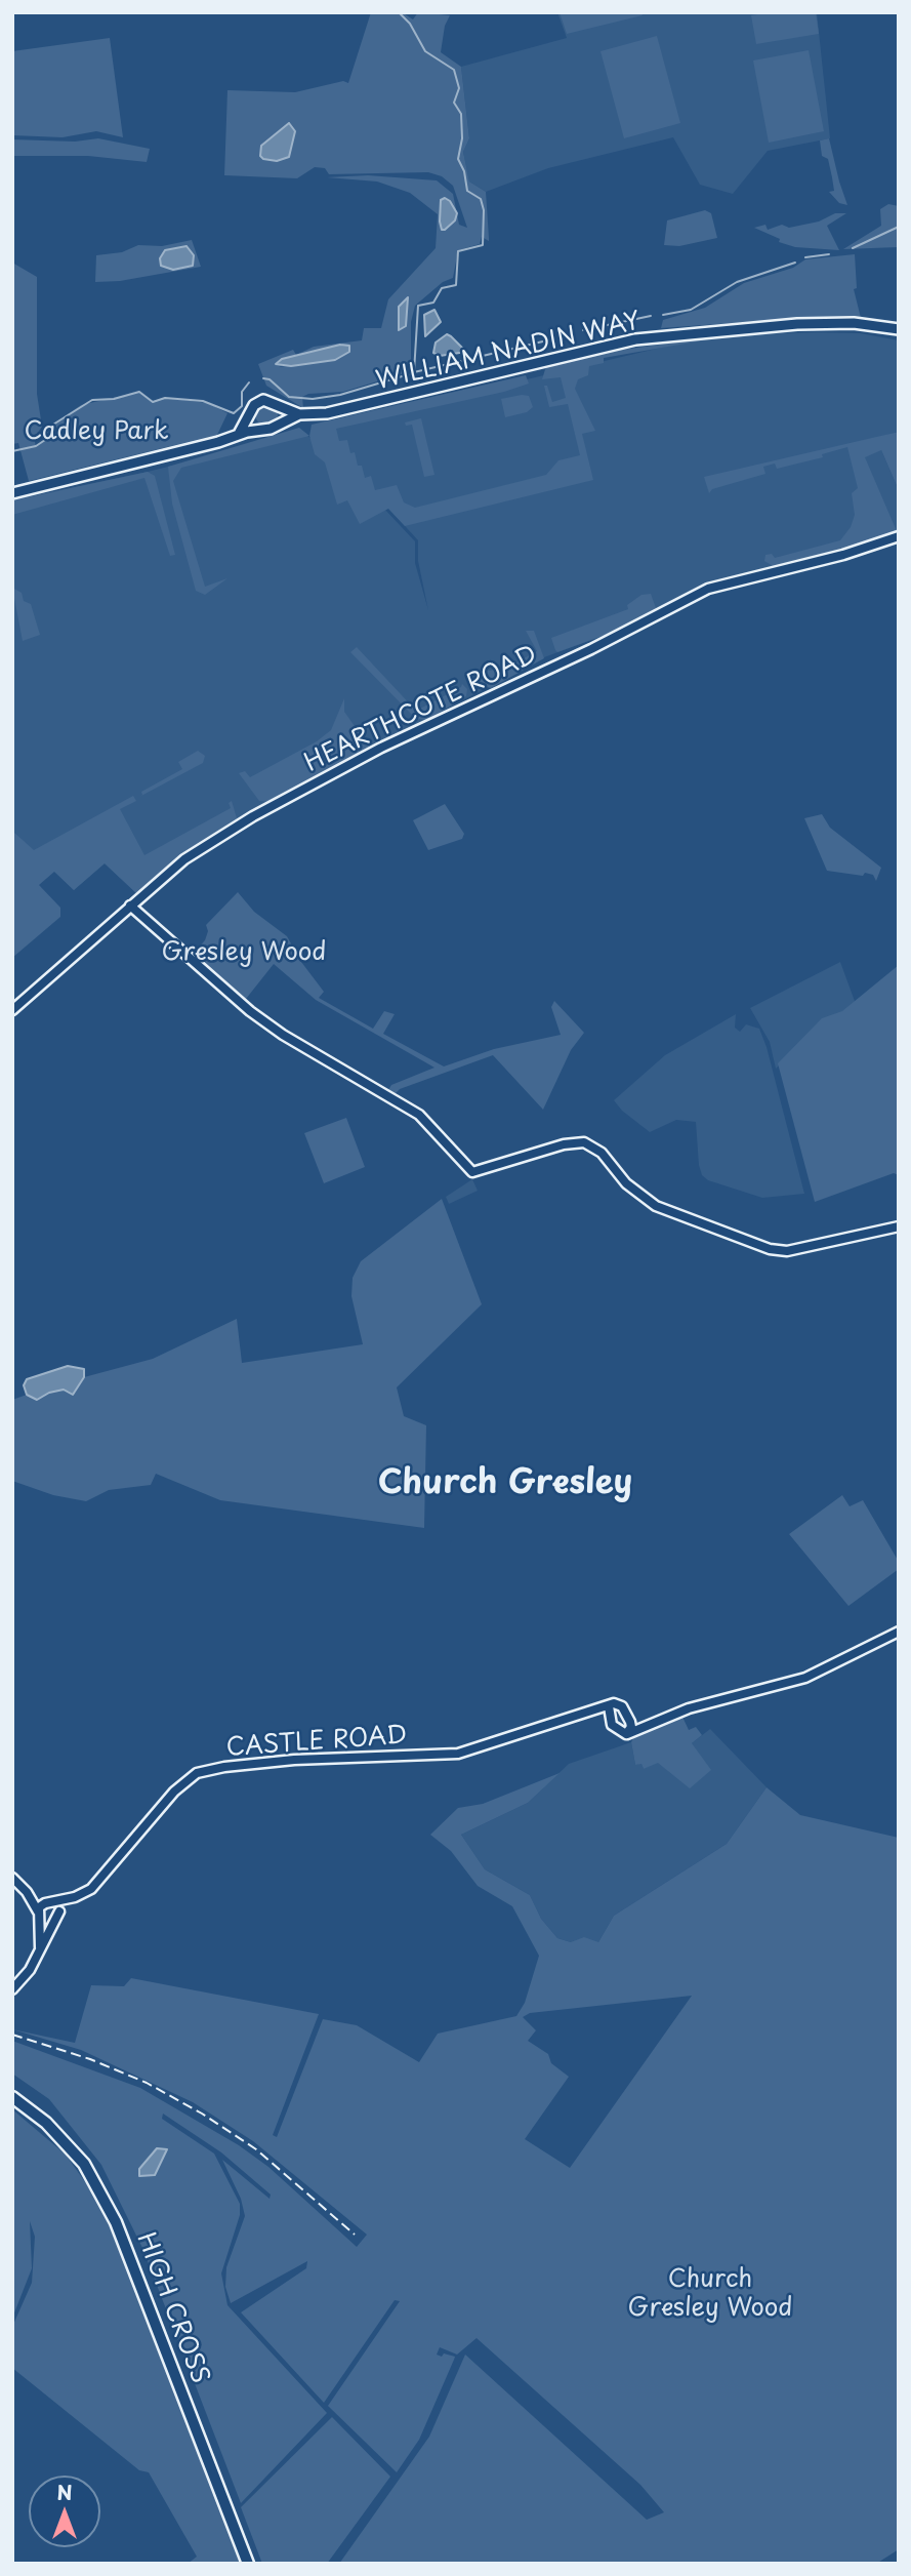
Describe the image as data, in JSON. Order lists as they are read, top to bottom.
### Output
{
  "streets": {
    "highway": ["HIGH CROSS"],
    "main road": ["WILLIAM NADIN WAY"],
    "street": ["HEARTHCOTE ROAD", "CASTLE ROAD"]
  },
  "districts": ["Church Gresley"],
  "parks": ["Cadley Park", "Gresley Wood", "Church Gresley Wood"],
  "north": "top"
}
